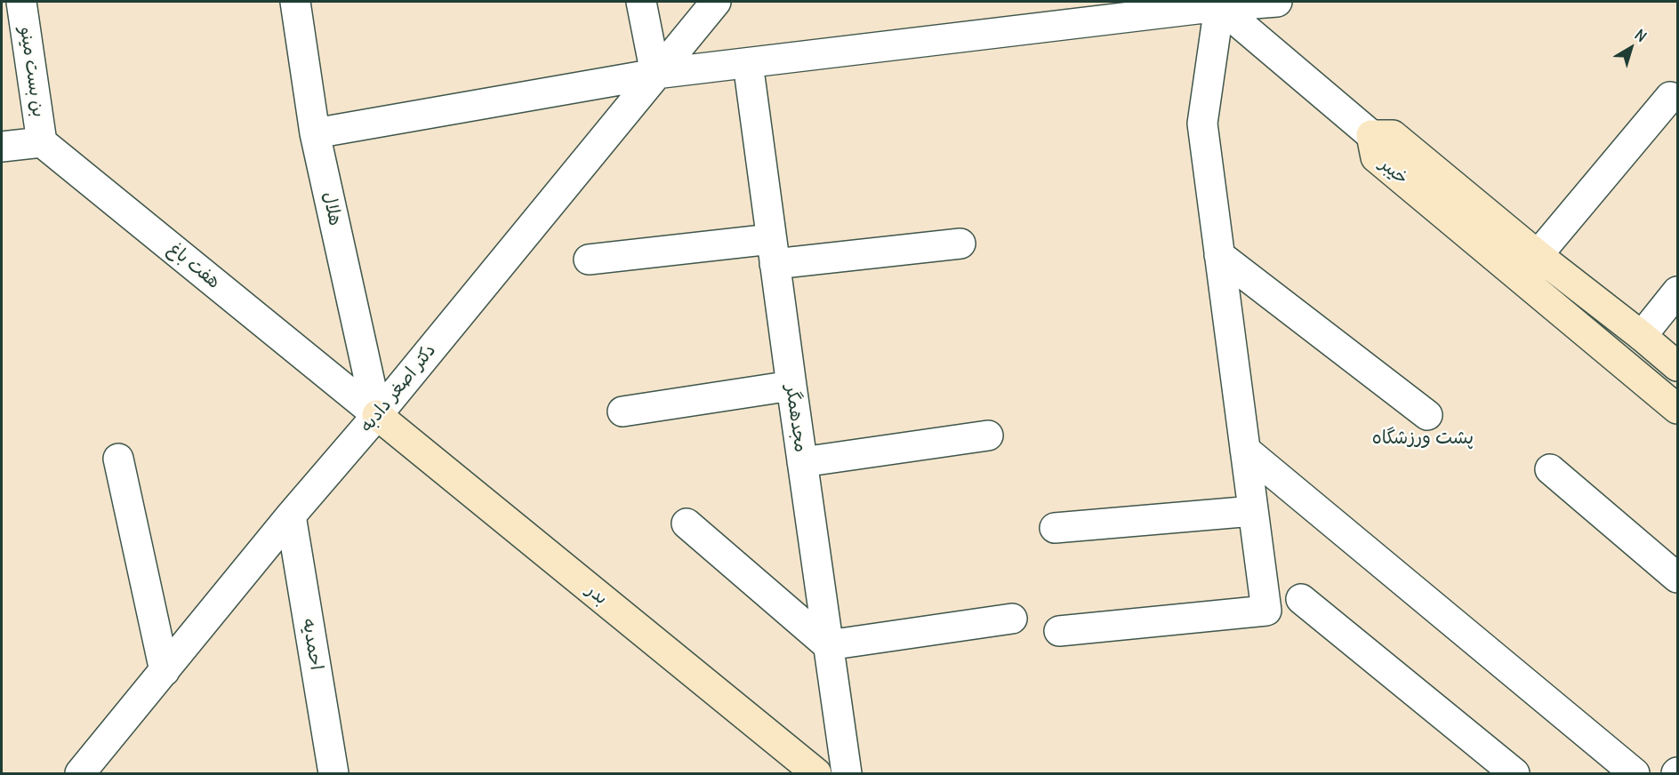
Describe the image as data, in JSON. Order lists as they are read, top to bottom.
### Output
{
  "streets": {
    "street": [
      "بن بست مینو",
      "خیبر",
      "هلال",
      "هفت باغ",
      "دکتر اصغر دادبه",
      "مجدهمگر",
      "بدر",
      "احمدیه"
    ]
  },
  "crossings": [
    ["بن بست مینو", "هفت باغ"],
    ["هلال", "هفت باغ"],
    ["هلال", "دکتر اصغر دادبه"],
    ["هلال", "بدر"],
    ["هفت باغ", "دکتر اصغر دادبه"],
    ["هفت باغ", "بدر"],
    ["دکتر اصغر دادبه", "بدر"],
    ["دکتر اصغر دادبه", "احمدیه"]
  ],
  "districts": ["پشت ورزشگاه"],
  "north": "top right"
}
